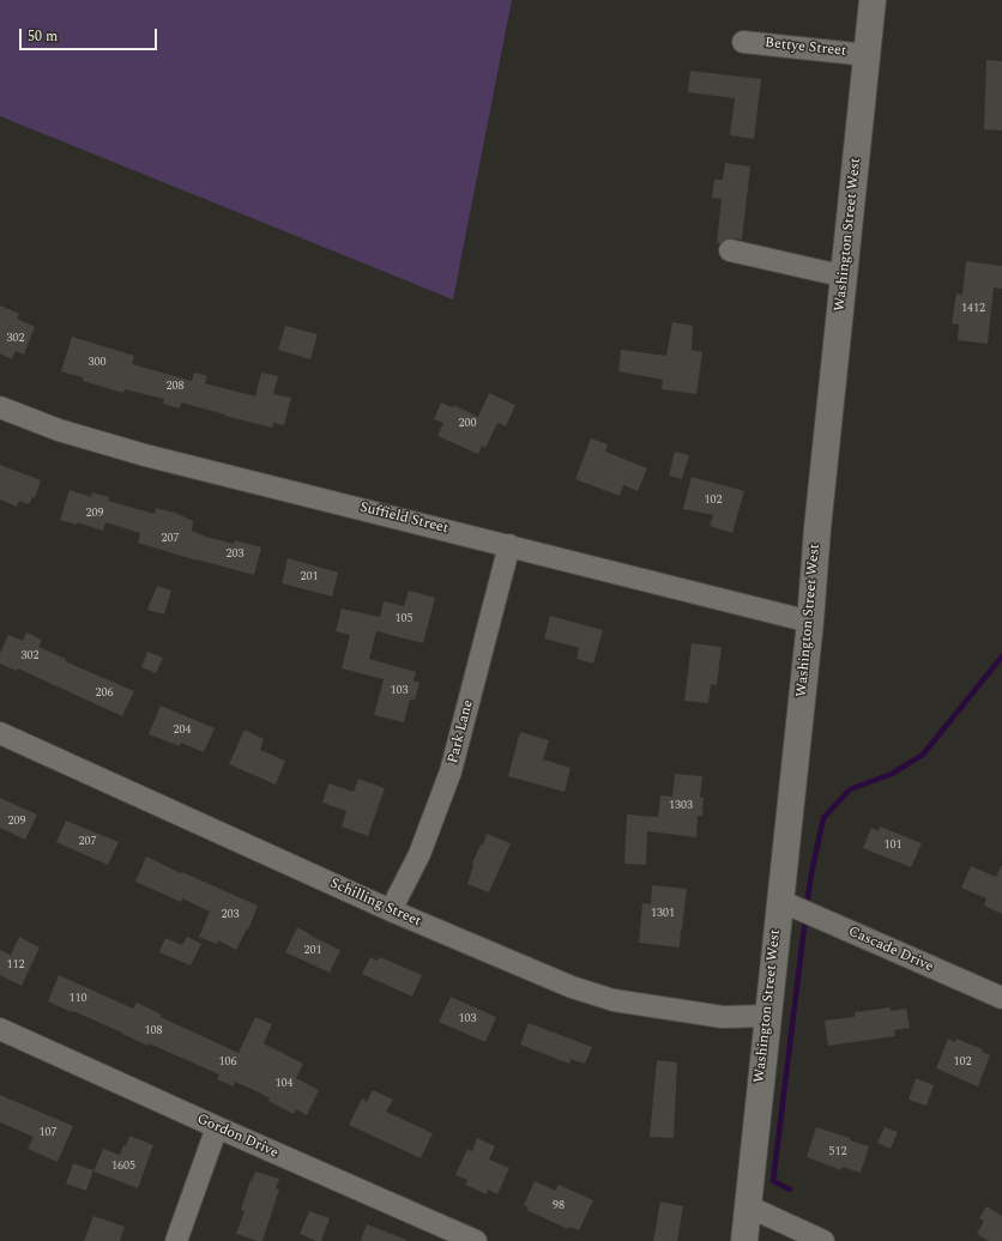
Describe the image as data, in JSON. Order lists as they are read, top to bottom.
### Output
{
  "streets": {
    "street": [
      "Bettye Street",
      "Washington Street West",
      "Suffield Street",
      "Park Lane",
      "Schilling Street",
      "Cascade Drive",
      "Gordon Drive"
    ]
  },
  "crossings": [
    ["Bettye Street", "Washington Street West"],
    ["Washington Street West", "Suffield Street"],
    ["Washington Street West", "Schilling Street"],
    ["Washington Street West", "Cascade Drive"],
    ["Suffield Street", "Park Lane"],
    ["Park Lane", "Schilling Street"]
  ],
  "house_numbers": [
    "1412",
    "302",
    "300",
    "208",
    "200",
    "102",
    "209",
    "207",
    "203",
    "201",
    "105",
    "302",
    "103",
    "206",
    "204",
    "1303",
    "209",
    "207",
    "101",
    "1301",
    "203",
    "201",
    "112",
    "110",
    "103",
    "108",
    "106",
    "102",
    "104",
    "107",
    "512",
    "1605",
    "98"
  ],
  "scale_bar": "50 m"
}
